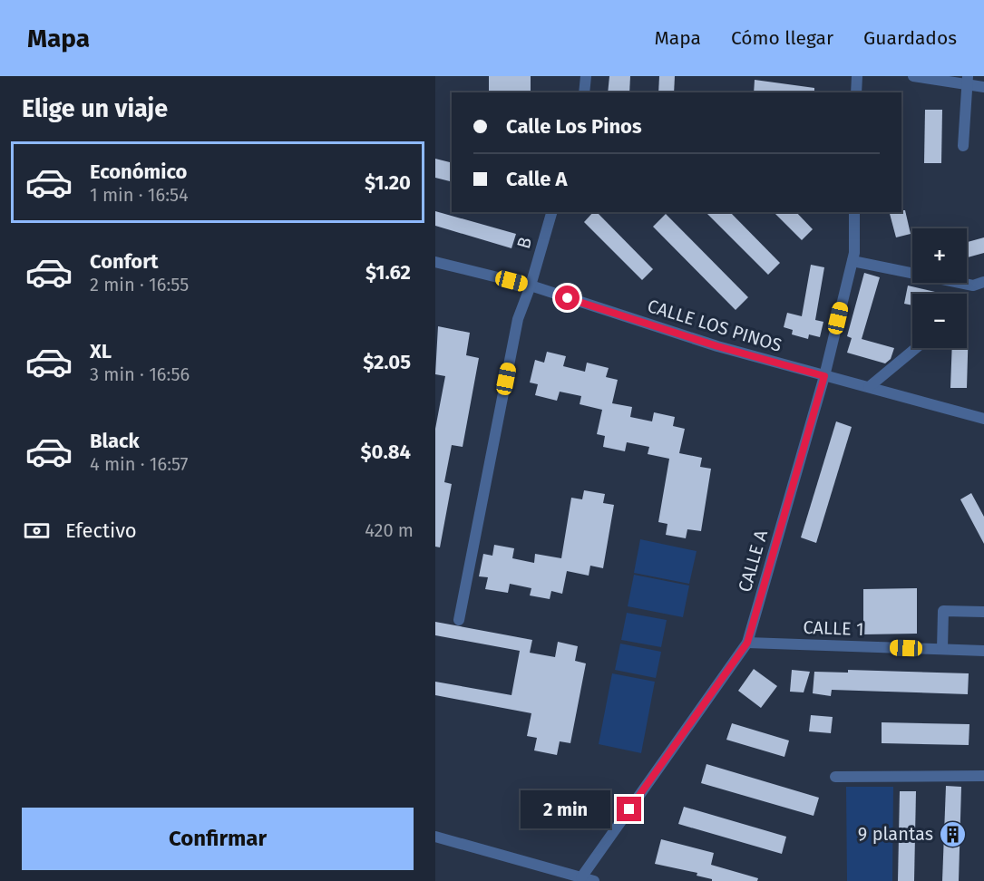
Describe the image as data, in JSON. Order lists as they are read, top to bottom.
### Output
{
  "streets": {
    "street": [
      "B",
      "CALLE LOS PINOS",
      "CALLE A",
      "CALLE 1"
    ]
  },
  "crossings": [
    ["B", "CALLE LOS PINOS"],
    ["CALLE LOS PINOS", "CALLE A"],
    ["CALLE A", "CALLE 1"]
  ],
  "places": {
    "building": ["9 plantas"]
  },
  "page": {
    "header": "Mapa",
    "nav": ["Mapa", "Cómo llegar", "Guardados"],
    "heading": "Elige un viaje",
    "banner": ["Calle Los Pinos", "Calle A"],
    "list": [
      {
        "name": "Económico",
        "note": "1 min · 16:54",
        "value": "$1.20"
      },
      {
        "name": "Confort",
        "note": "2 min · 16:55",
        "value": "$1.62"
      },
      {
        "name": "XL",
        "note": "3 min · 16:56",
        "value": "$2.05"
      },
      {
        "name": "Black",
        "note": "4 min · 16:57",
        "value": "$0.84"
      }
    ],
    "map_buttons": ["+", "−"],
    "pay": ["Efectivo", "420 m"],
    "bubble": "2 min",
    "buttons": "Confirmar"
  }
}
